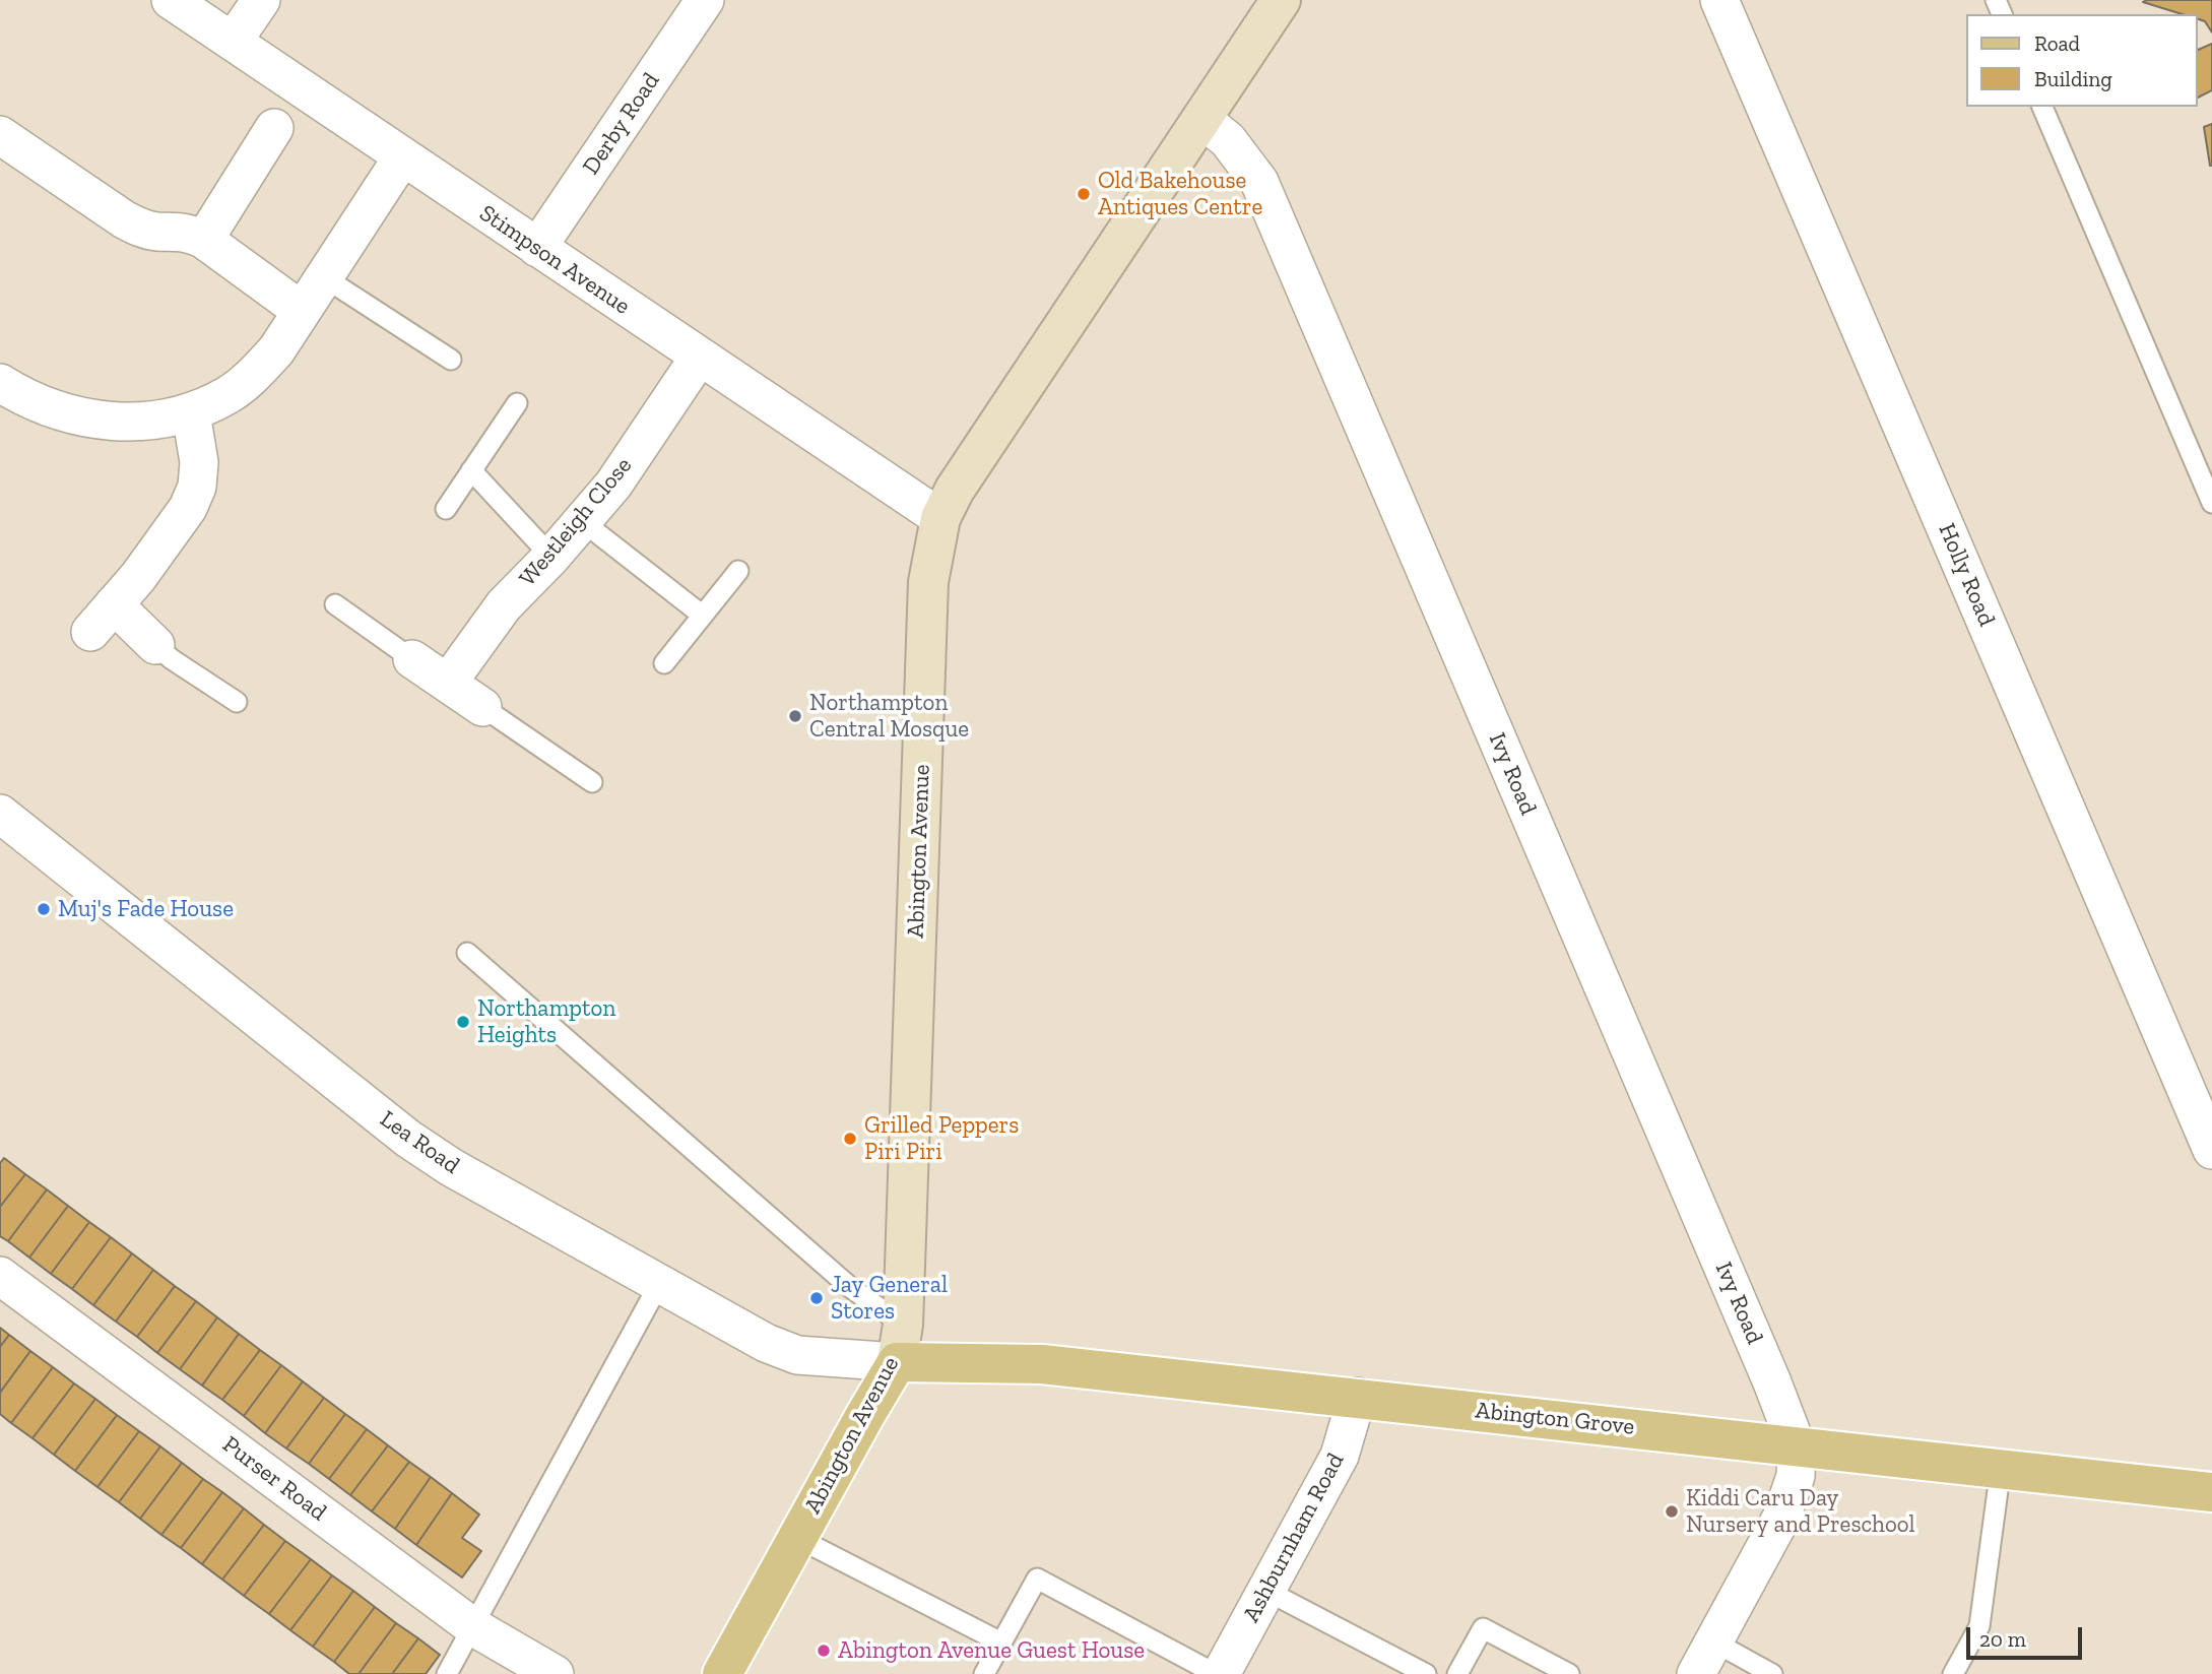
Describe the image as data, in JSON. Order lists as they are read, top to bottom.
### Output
{
  "streets": {
    "main road": ["Abington Avenue", "Abington Grove"],
    "street": [
      "Derby Road",
      "Stimpson Avenue",
      "Westleigh Close",
      "Holly Road",
      "Ivy Road",
      "Lea Road",
      "Purser Road",
      "Ashburnham Road"
    ]
  },
  "crossings": [
    ["Derby Road", "Stimpson Avenue"],
    ["Stimpson Avenue", "Westleigh Close"],
    ["Stimpson Avenue", "Abington Avenue"],
    ["Ivy Road", "Abington Avenue"],
    ["Ivy Road", "Abington Grove"],
    ["Abington Avenue", "Lea Road"],
    ["Abington Avenue", "Abington Grove"],
    ["Lea Road", "Abington Grove"],
    ["Abington Grove", "Ashburnham Road"]
  ],
  "places": [
    "Old Bakehouse Antiques Centre",
    "Northampton Central Mosque",
    "Muj's Fade House",
    "Northampton Heights",
    "Grilled Peppers Piri Piri",
    "Jay General Stores",
    "Kiddi Caru Day Nursery and Preschool",
    "Abington Avenue Guest House"
  ],
  "legend": ["Road", "Building"],
  "scale_bar": "20 m"
}
